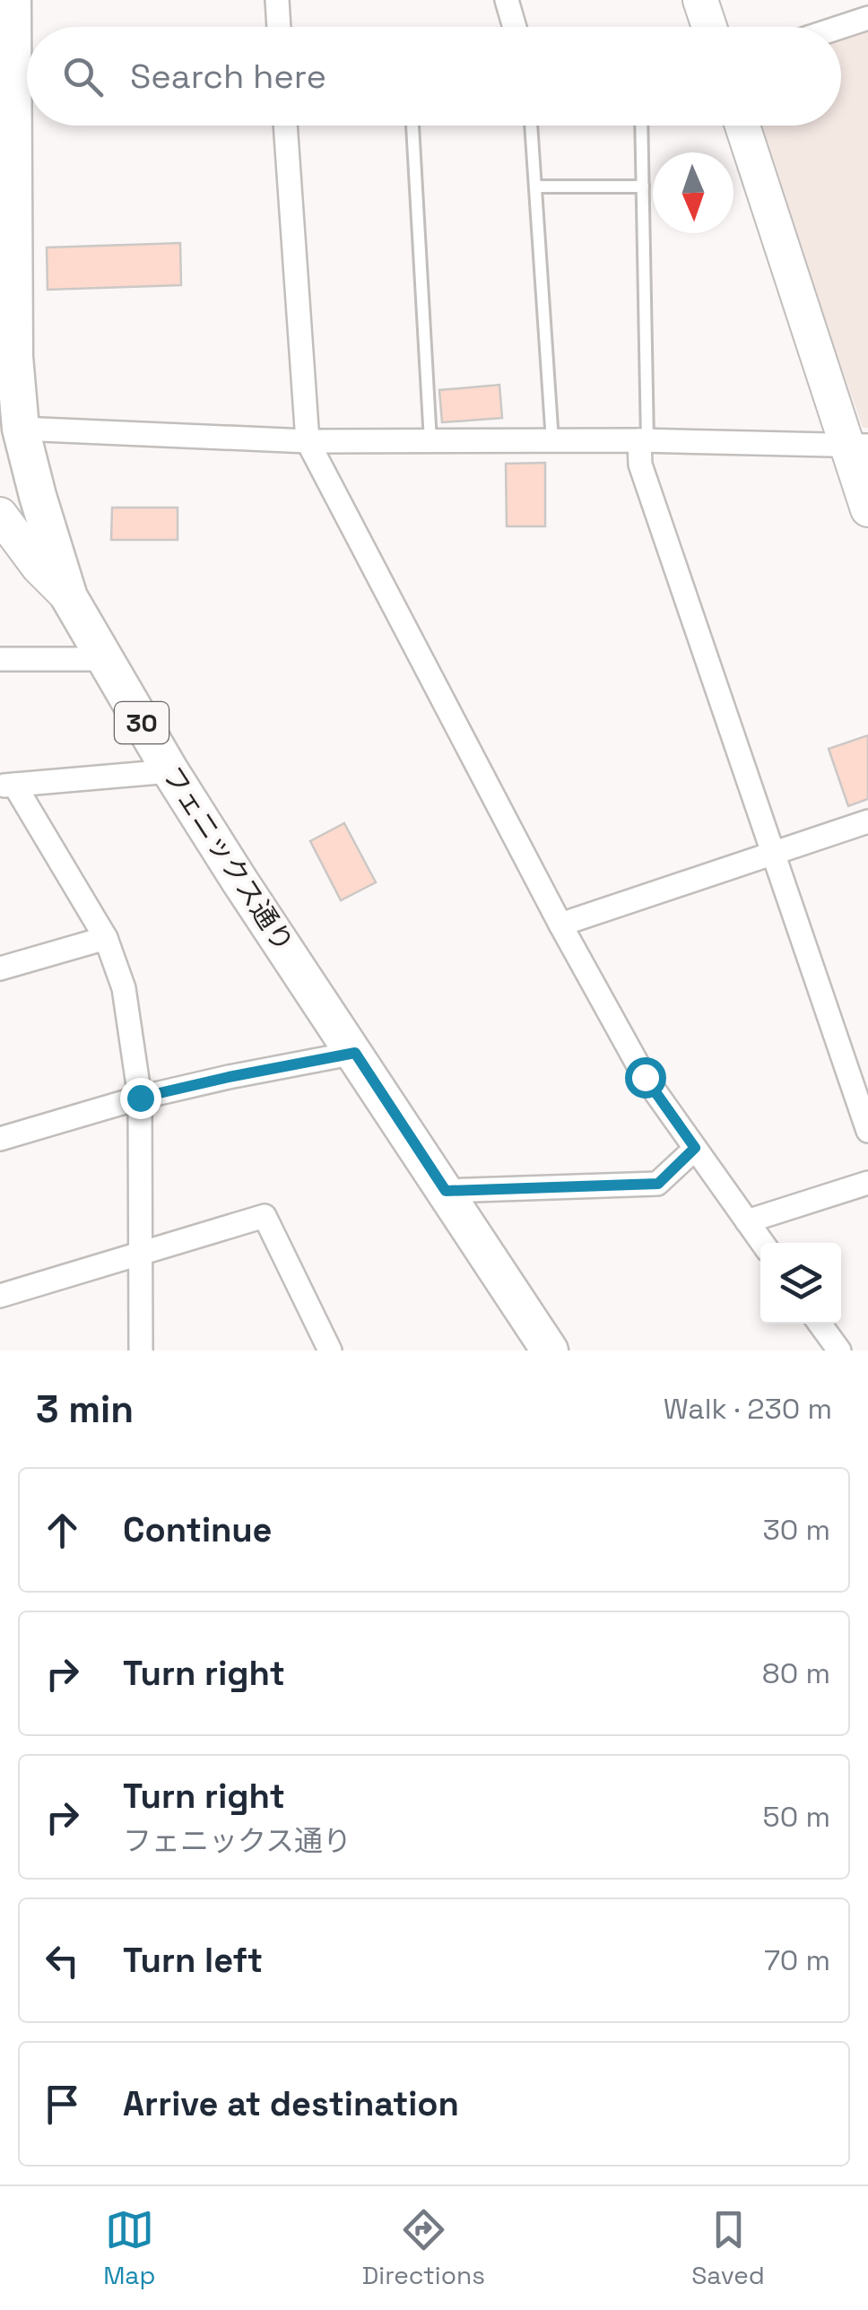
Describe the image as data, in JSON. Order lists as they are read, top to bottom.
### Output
{
  "streets": {
    "main road": ["30", "フェニックス通り"]
  },
  "north": "bottom",
  "page": {
    "search": "Search here",
    "heading": ["3 min", "Walk · 230 m"],
    "list": [
      ["Continue", "30 m"],
      ["Turn right", "80 m"],
      ["Turn right", "フェニックス通り", "50 m"],
      ["Turn left", "70 m"],
      "Arrive at destination"
    ],
    "nav": ["Map", "Directions", "Saved"]
  }
}
